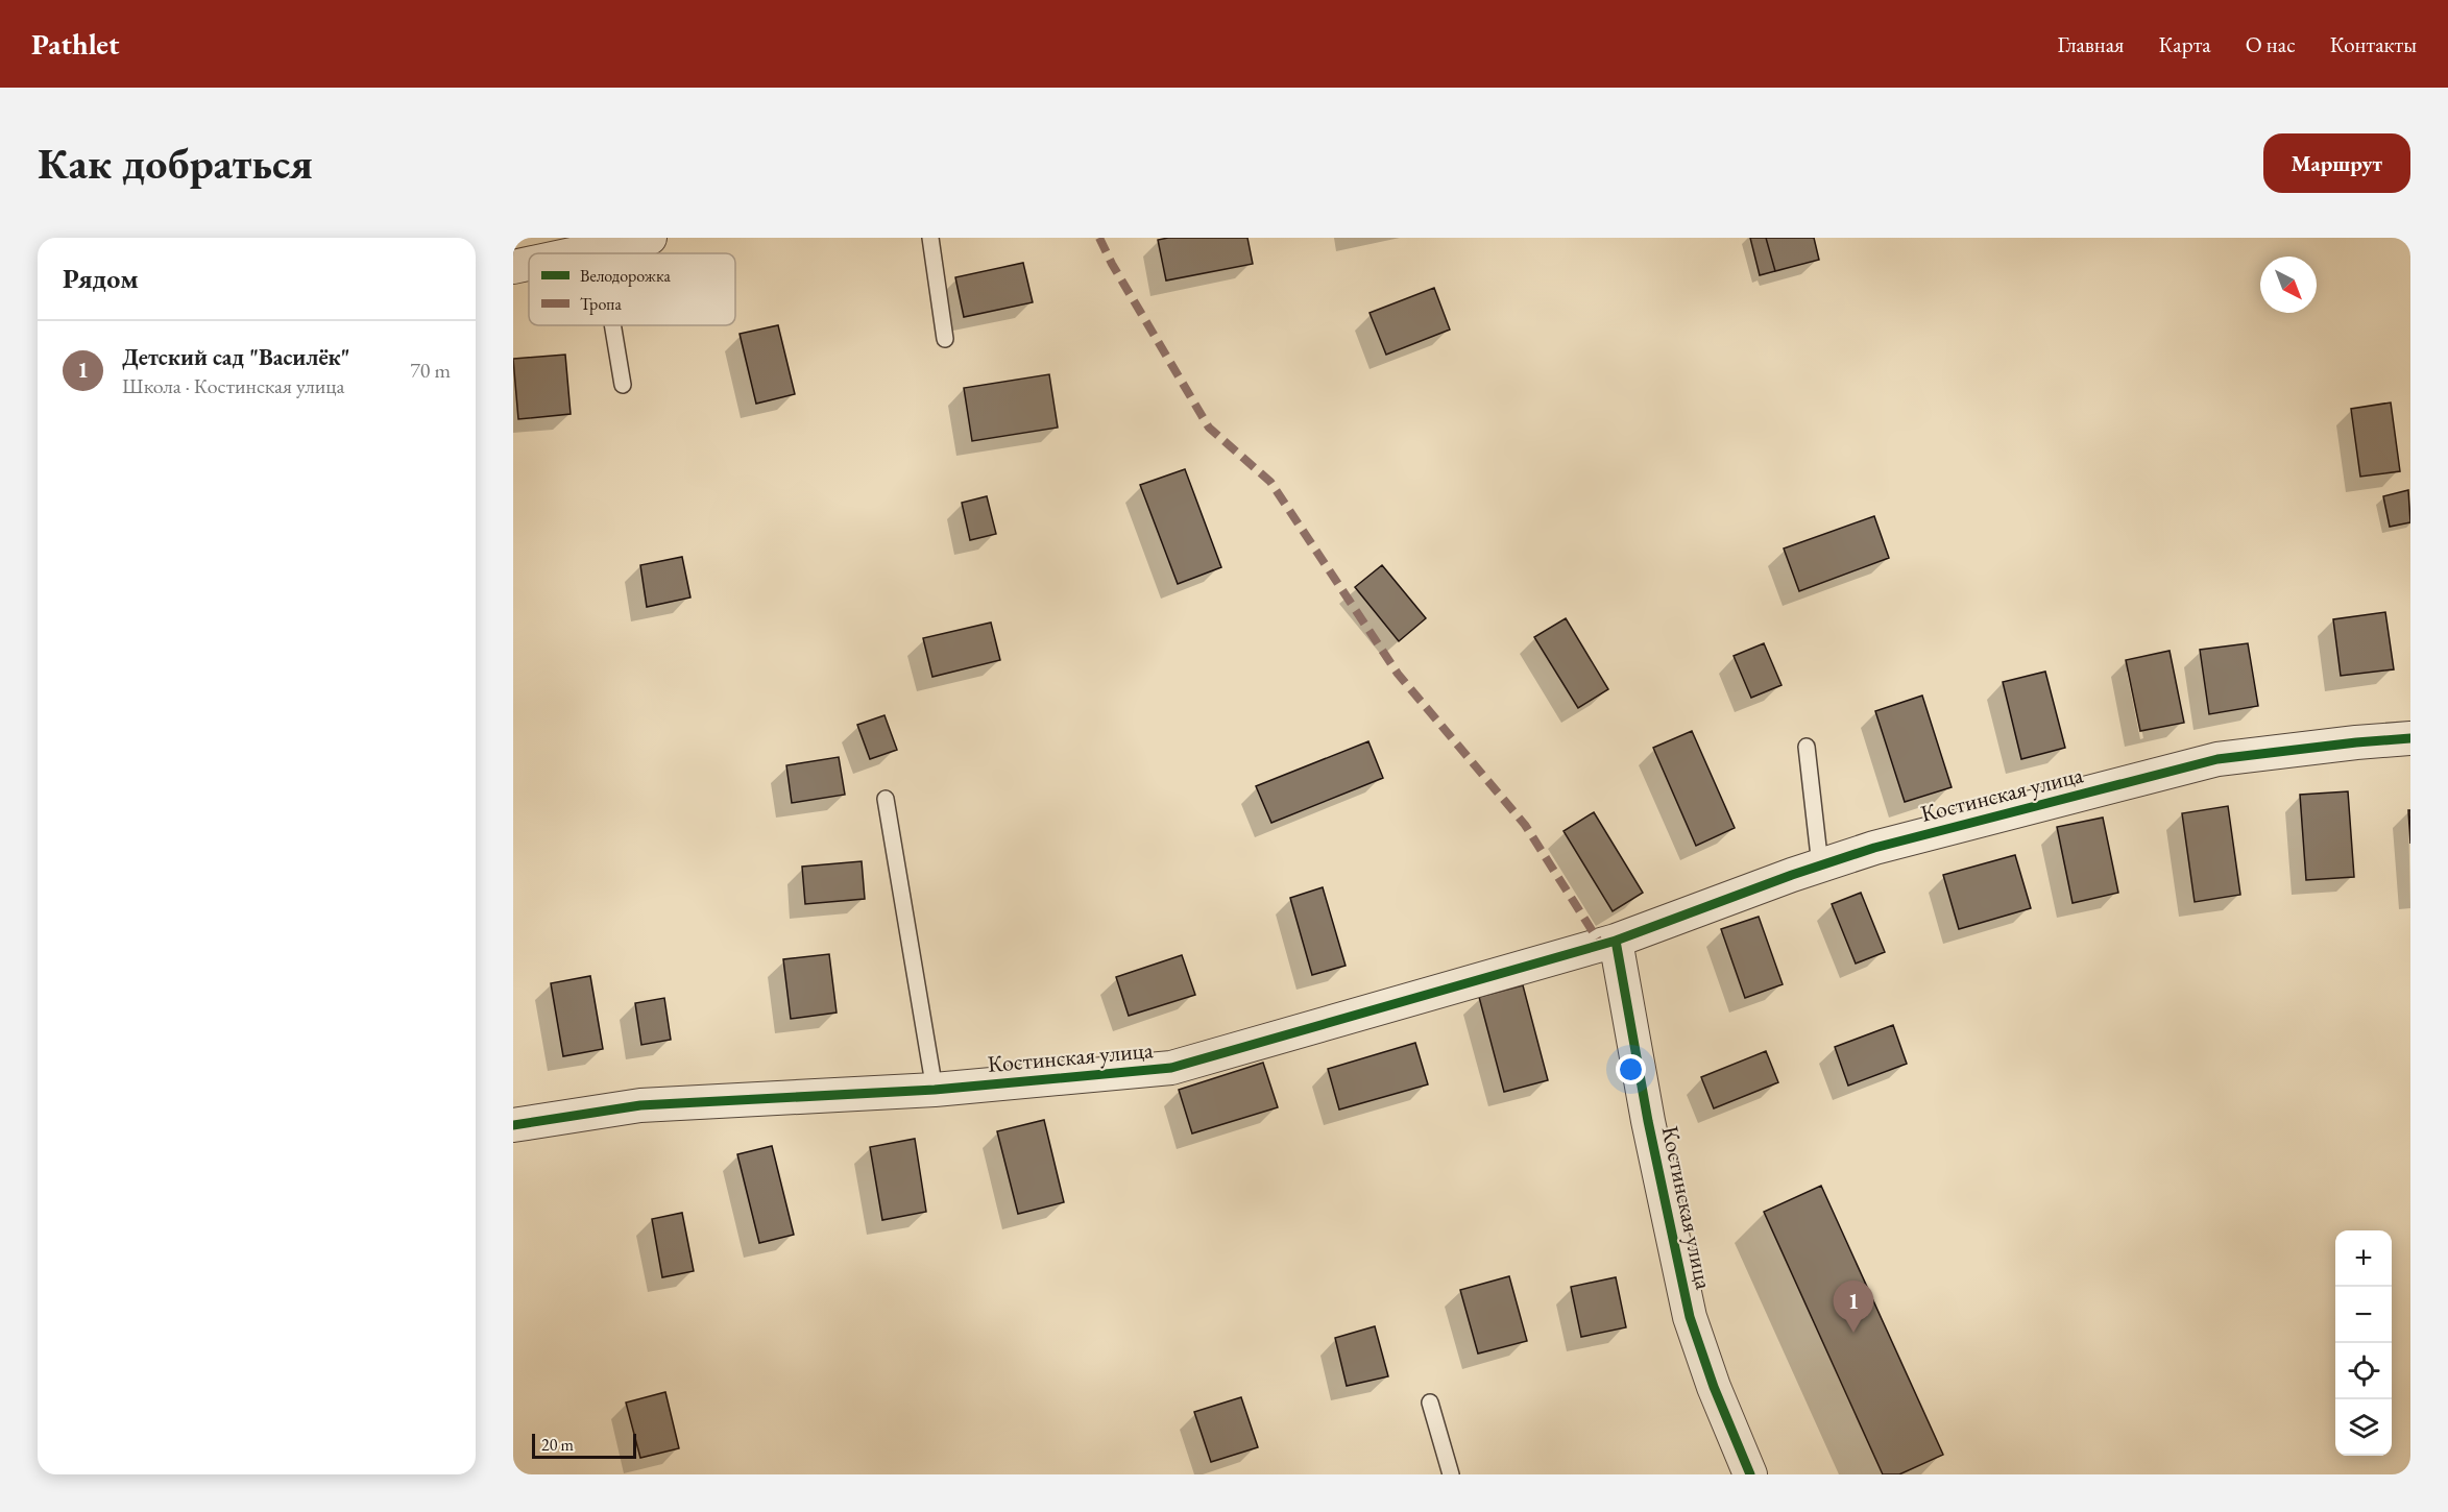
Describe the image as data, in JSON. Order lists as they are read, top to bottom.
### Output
{
  "streets": {
    "street": ["Костинская улица"]
  },
  "legend": ["Велодорожка", "Тропа"],
  "scale_bar": "20 m",
  "north": "bottom right",
  "page": {
    "header": "Pathlet",
    "nav": [
      "Главная",
      "Карта",
      "О нас",
      "Контакты"
    ],
    "buttons": "Маршрут",
    "title": "Как добраться",
    "heading": "Рядом",
    "list": [
      {
        "mark": "1",
        "name": "Детский сад \"Василёк\"",
        "note": "Школа · Костинская улица",
        "value": "70 m"
      }
    ],
    "map_buttons": ["+", "−"],
    "pins": "1",
    "scale": "20 m"
  }
}
